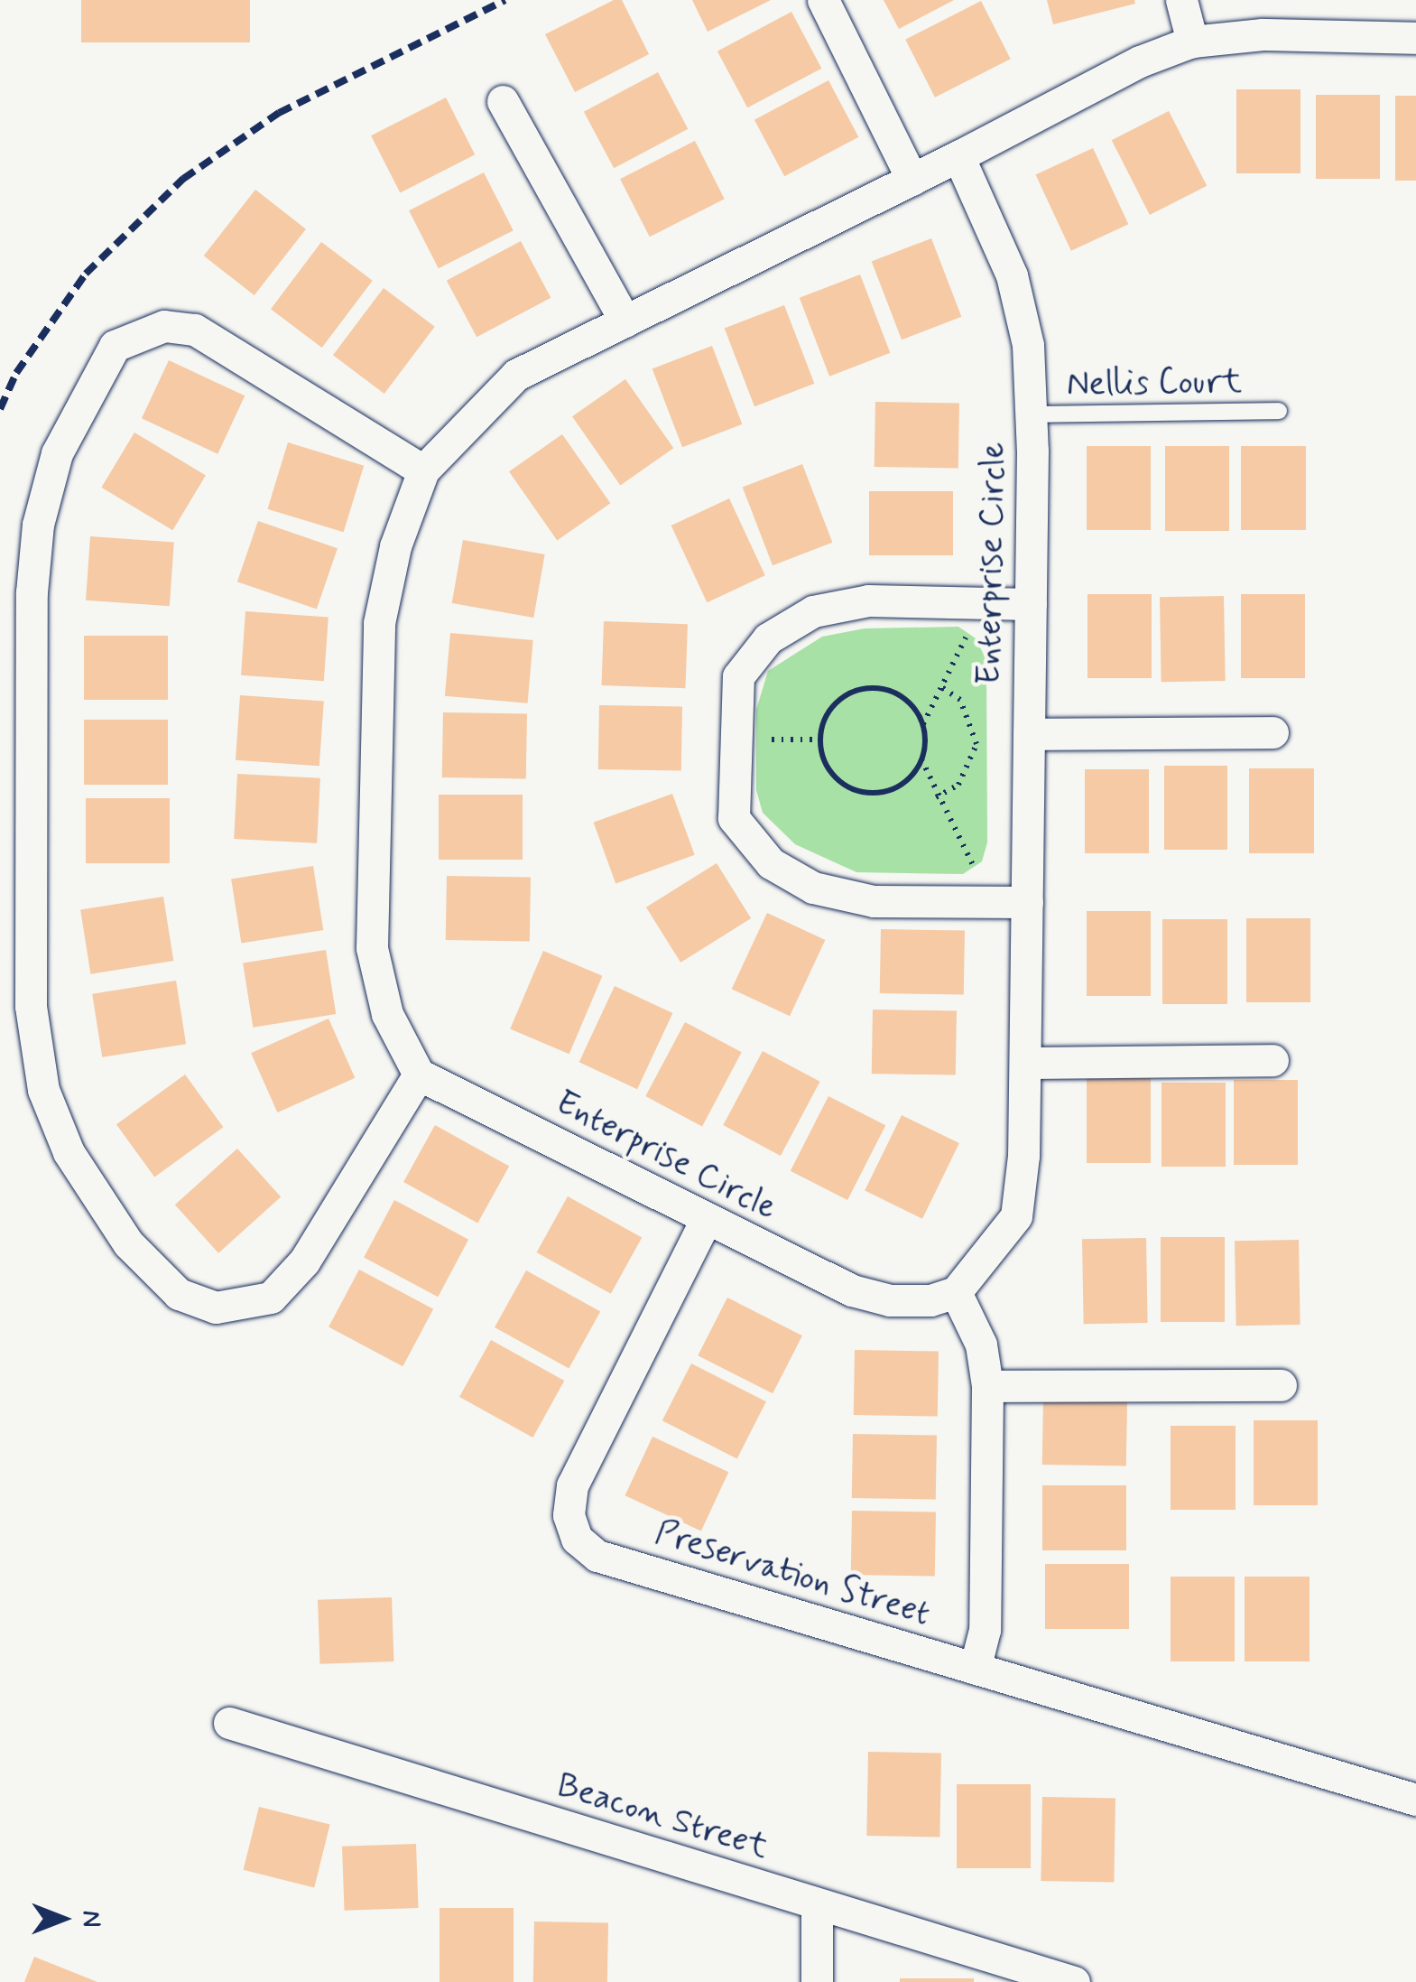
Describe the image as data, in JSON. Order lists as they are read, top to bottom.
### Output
{
  "streets": {
    "street": ["Enterprise Circle", "Preservation Street", "Beacon Street"],
    "lane": ["Nellis Court"]
  },
  "crossings": [
    ["Nellis Court", "Enterprise Circle"],
    ["Enterprise Circle", "Preservation Street"]
  ],
  "north": "right"
}
